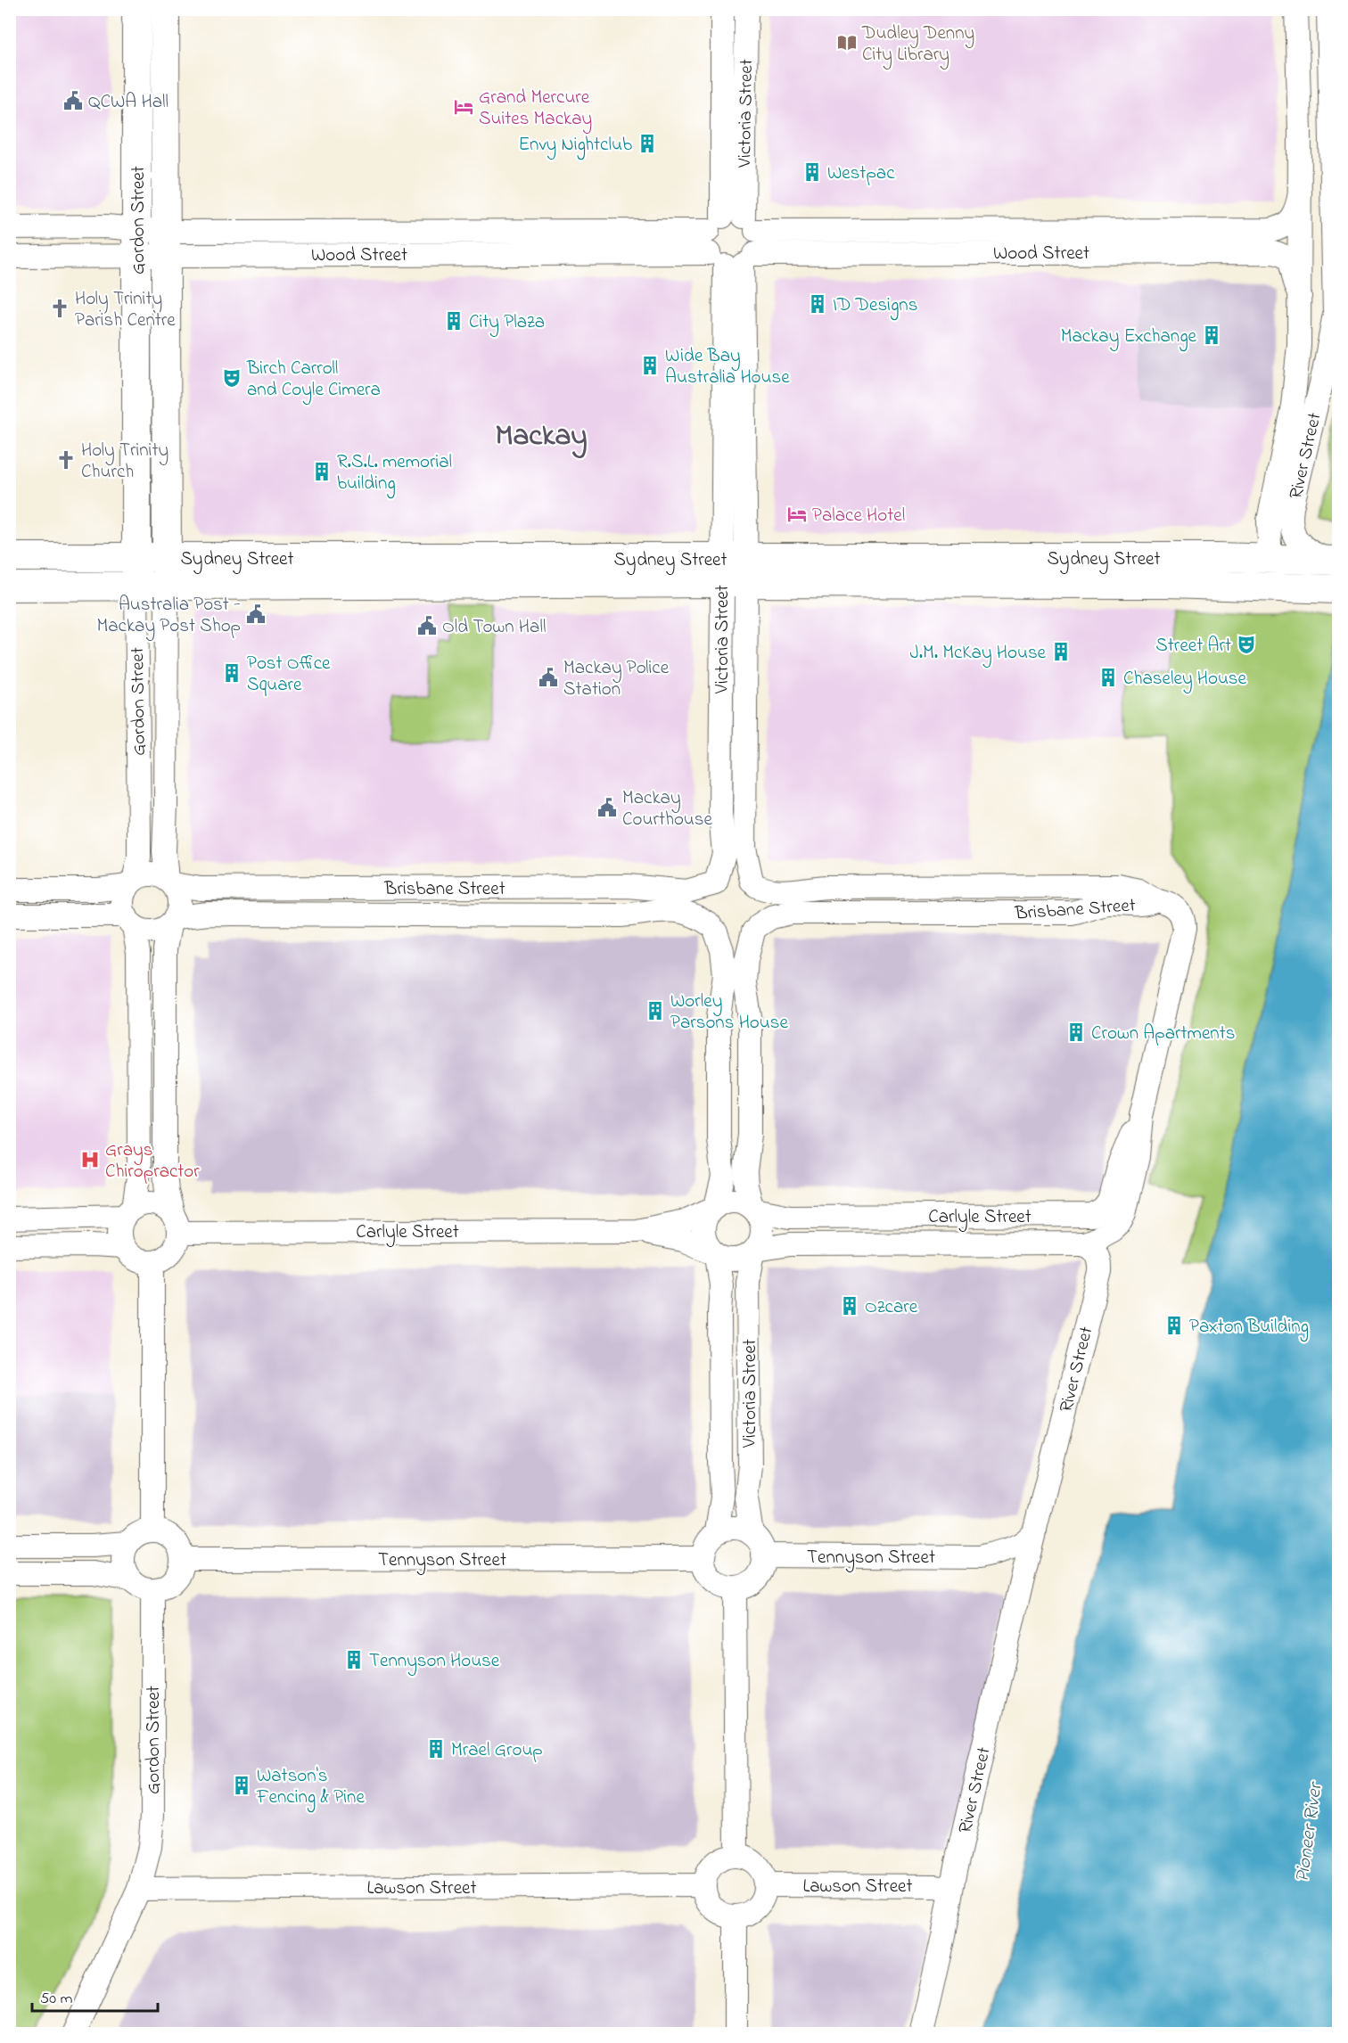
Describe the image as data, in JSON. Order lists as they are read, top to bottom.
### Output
{
  "streets": {
    "main road": ["Gordon Street", "Sydney Street"],
    "street": [
      "Victoria Street",
      "Wood Street",
      "River Street",
      "Brisbane Street",
      "Carlyle Street",
      "Tennyson Street",
      "Lawson Street"
    ]
  },
  "crossings": [
    ["Victoria Street", "Wood Street"],
    ["Victoria Street", "Sydney Street"],
    ["Victoria Street", "Brisbane Street"],
    ["Victoria Street", "Carlyle Street"],
    ["Victoria Street", "Tennyson Street"],
    ["Gordon Street", "Wood Street"],
    ["Gordon Street", "Sydney Street"],
    ["Gordon Street", "Brisbane Street"],
    ["Gordon Street", "Tennyson Street"],
    ["Gordon Street", "Lawson Street"],
    ["Wood Street", "River Street"],
    ["River Street", "Sydney Street"],
    ["River Street", "Carlyle Street"],
    ["River Street", "Tennyson Street"],
    ["River Street", "Lawson Street"]
  ],
  "districts": ["Mackay"],
  "water": ["Pioneer River"],
  "places": {
    "library": ["Dudley Denny City Library"],
    "public building": [
      "QCWA Hall",
      "Australia Post - Mackay Post Shop",
      "Old Town Hall",
      "Mackay Police Station",
      "Mackay Courthouse"
    ],
    "hotel": ["Grand Mercure Suites Mackay", "Palace Hotel"],
    "building": [
      "Envy Nightclub",
      "Westpac",
      "ID Designs",
      "City Plaza",
      "Mackay Exchange",
      "Wide Bay Australia House",
      "R.S.L. memorial building",
      "J.M. McKay House",
      "Post Office Square",
      "Chaseley House",
      "Worley Parsons House",
      "Crown Apartments",
      "Ozcare",
      "Paxton Building",
      "Tennyson House",
      "Mrael Group",
      "Watson's Fencing & Pine"
    ],
    "church": ["Holy Trinity Parish Centre", "Holy Trinity Church"],
    "theatre": ["Birch Carroll and Coyle Cimera", "Street Art"],
    "hospital": ["Grays Chiropractor"]
  },
  "scale_bar": "50 m"
}
